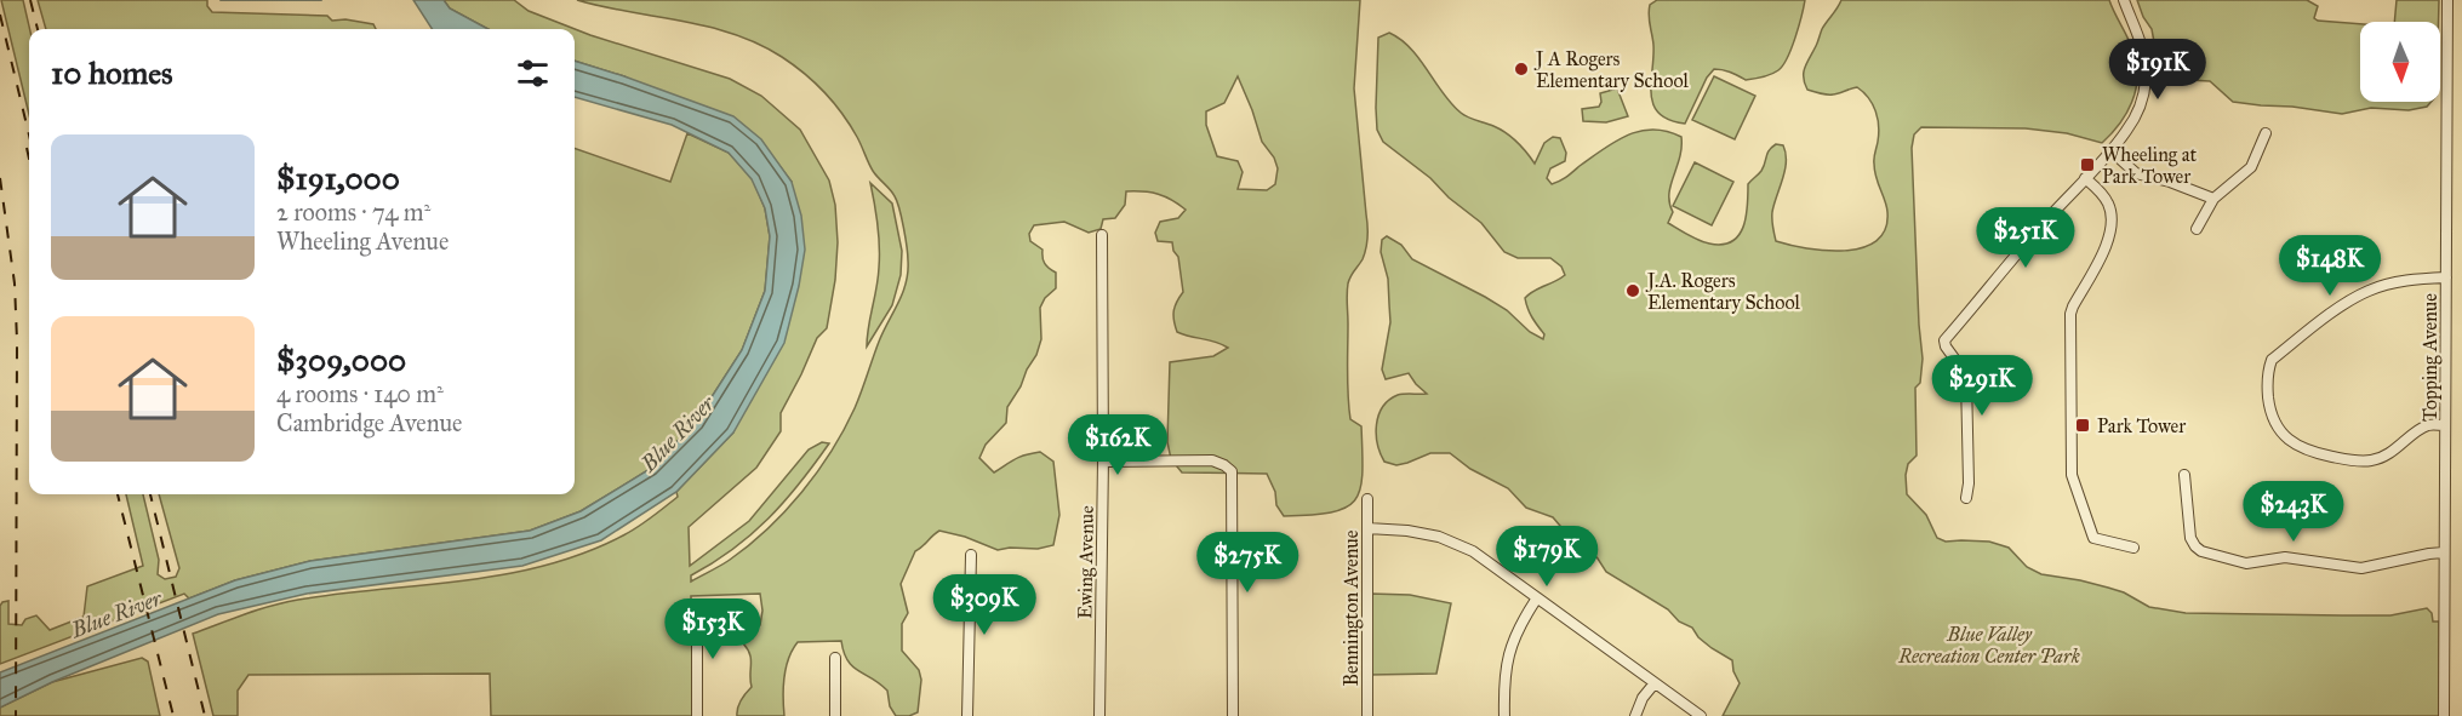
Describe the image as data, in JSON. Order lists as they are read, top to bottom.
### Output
{
  "streets": {
    "street": ["Topping Avenue", "Ewing Avenue", "Bennington Avenue"]
  },
  "water": ["Blue River"],
  "parks": ["Blue Valley Recreation Center Park"],
  "places": {
    "other": ["J A Rogers Elementary School", "J.A. Rogers Elementary School"],
    "transit": ["Wheeling at Park Tower", "Park Tower"]
  },
  "north": "bottom",
  "page": {
    "heading": "10 homes",
    "price": [
      "$191K",
      "$251K",
      "$148K",
      "$291K",
      "$162K",
      "$243K",
      "$179K",
      "$275K",
      "$309K",
      "$153K"
    ],
    "list": [
      {
        "name": "$191,000",
        "note": "2 rooms · 74 m² · Wheeling Avenue"
      },
      {
        "name": "$309,000",
        "note": "4 rooms · 140 m² · Cambridge Avenue"
      }
    ]
  }
}
